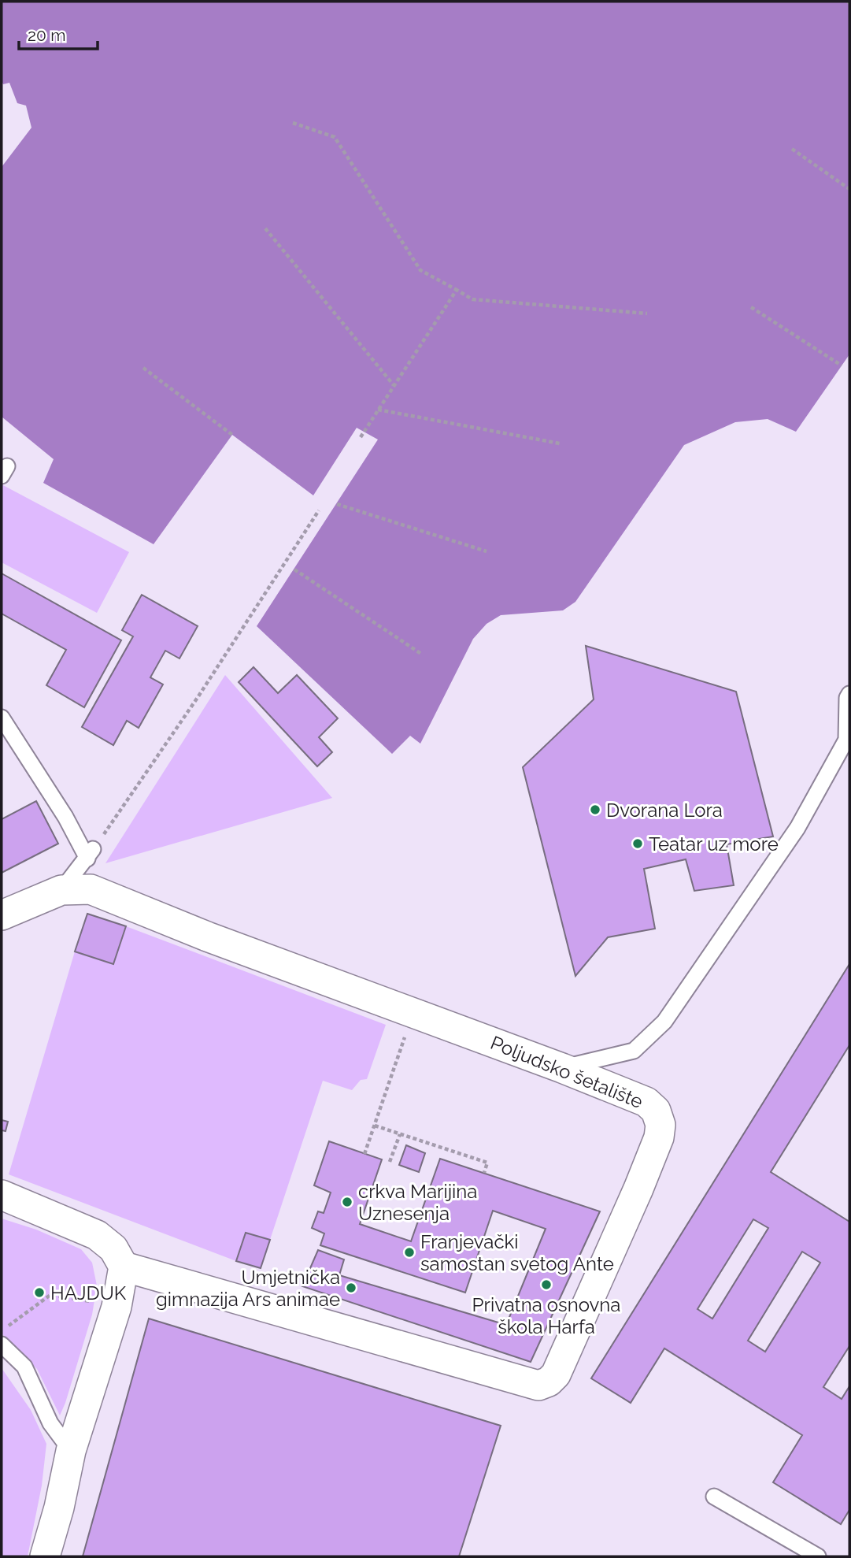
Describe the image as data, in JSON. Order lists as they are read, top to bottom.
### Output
{
  "streets": {
    "street": ["Poljudsko šetalište"]
  },
  "places": [
    "Dvorana Lora",
    "Teatar uz more",
    "crkva Marijina Uznesenja",
    "Franjevački samostan svetog Ante",
    "Privatna osnovna škola Harfa",
    "Umjetnička gimnazija Ars animae",
    "HAJDUK"
  ],
  "scale_bar": "20 m"
}
